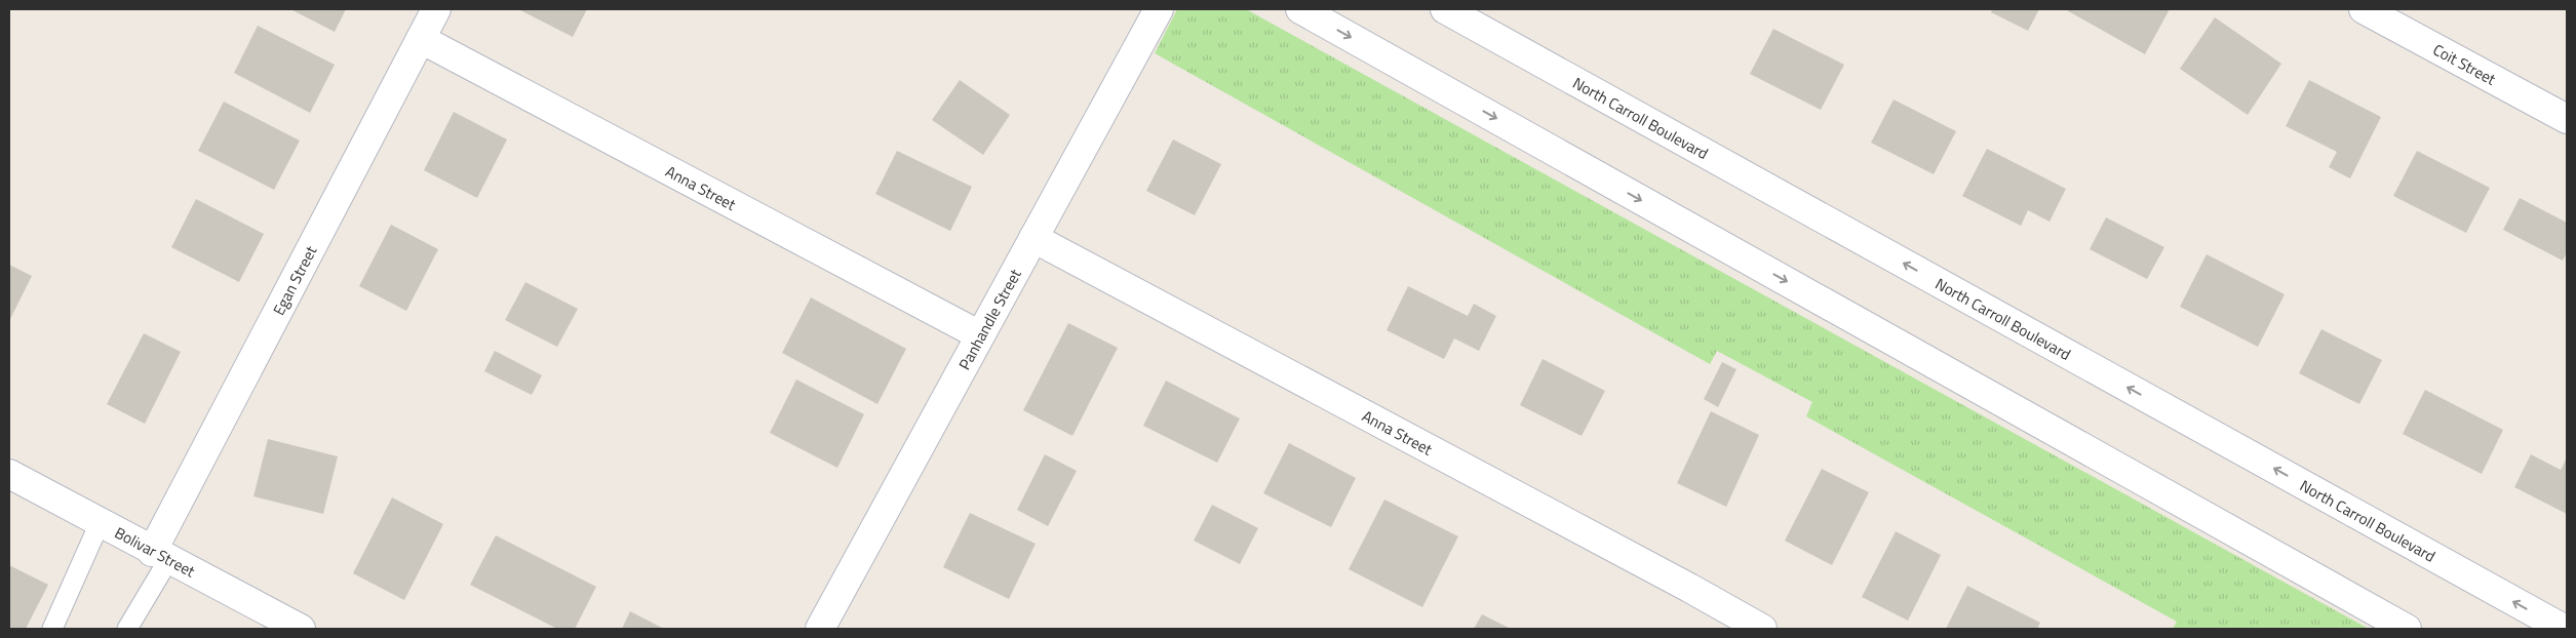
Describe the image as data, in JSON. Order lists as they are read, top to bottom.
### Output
{
  "streets": {
    "street": [
      "Coit Street",
      "North Carroll Boulevard",
      "Anna Street",
      "Egan Street",
      "Panhandle Street",
      "Bolivar Street"
    ]
  },
  "crossings": [
    ["Anna Street", "Egan Street"],
    ["Anna Street", "Panhandle Street"],
    ["Egan Street", "Bolivar Street"]
  ]
}
